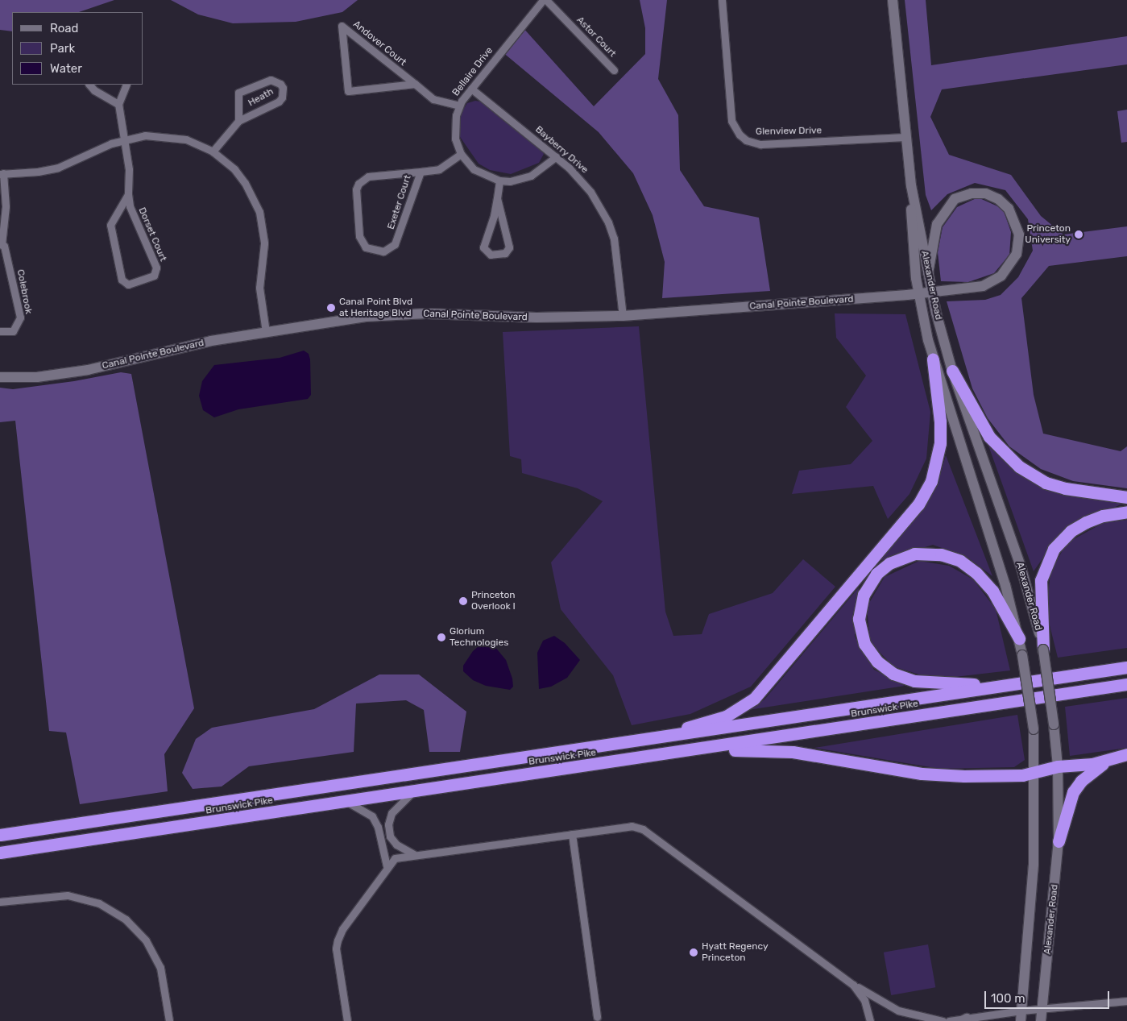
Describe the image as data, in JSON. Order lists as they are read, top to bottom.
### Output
{
  "streets": {
    "highway": ["Brunswick Pike"],
    "main road": ["Alexander Road", "Canal Pointe Boulevard"],
    "street": [
      "Astor Court",
      "Andover Court",
      "Bellaire Drive",
      "Heath",
      "Glenview Drive",
      "Bayberry Drive",
      "Exeter Court",
      "Dorset Court",
      "Colebrook"
    ]
  },
  "crossings": [
    ["Bellaire Drive", "Bayberry Drive"],
    ["Bellaire Drive", "Exeter Court"],
    ["Glenview Drive", "Alexander Road"],
    ["Bayberry Drive", "Canal Pointe Boulevard"],
    ["Alexander Road", "Canal Pointe Boulevard"]
  ],
  "places": [
    "Princeton University",
    "Canal Point Blvd at Heritage Blvd",
    "Princeton Overlook I",
    "Glorium Technologies",
    "Hyatt Regency Princeton"
  ],
  "legend": ["Road", "Park", "Water"],
  "scale_bar": "100 m"
}
